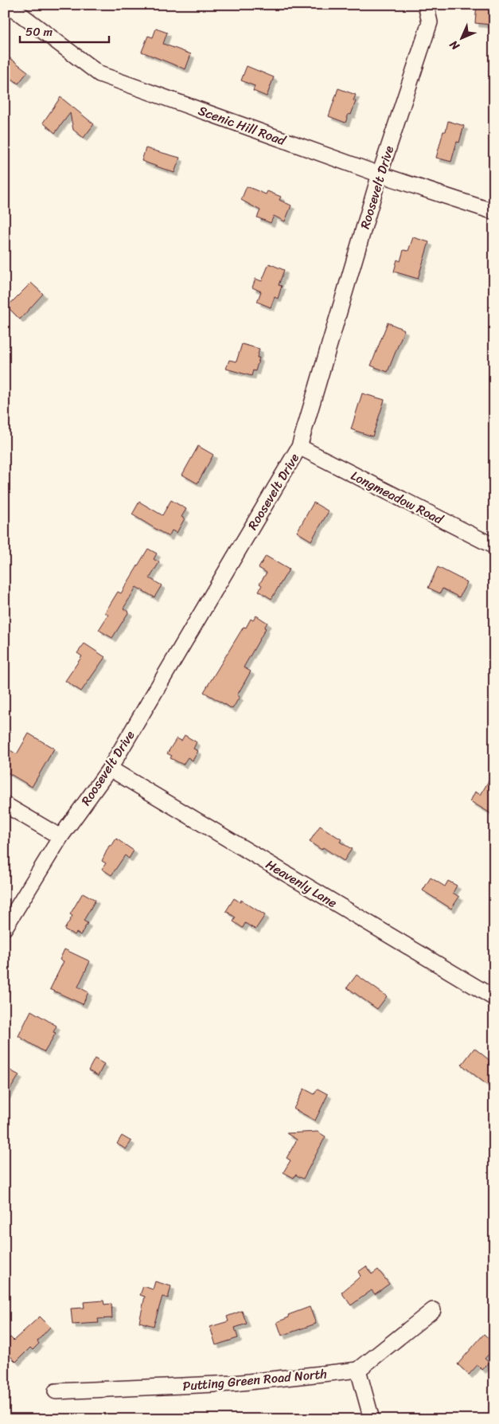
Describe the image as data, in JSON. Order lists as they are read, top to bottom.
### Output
{
  "streets": {
    "street": [
      "Scenic Hill Road",
      "Roosevelt Drive",
      "Longmeadow Road",
      "Heavenly Lane",
      "Putting Green Road North"
    ]
  },
  "crossings": [
    ["Scenic Hill Road", "Roosevelt Drive"],
    ["Roosevelt Drive", "Longmeadow Road"],
    ["Roosevelt Drive", "Heavenly Lane"]
  ],
  "scale_bar": "50 m",
  "north": "bottom left"
}
